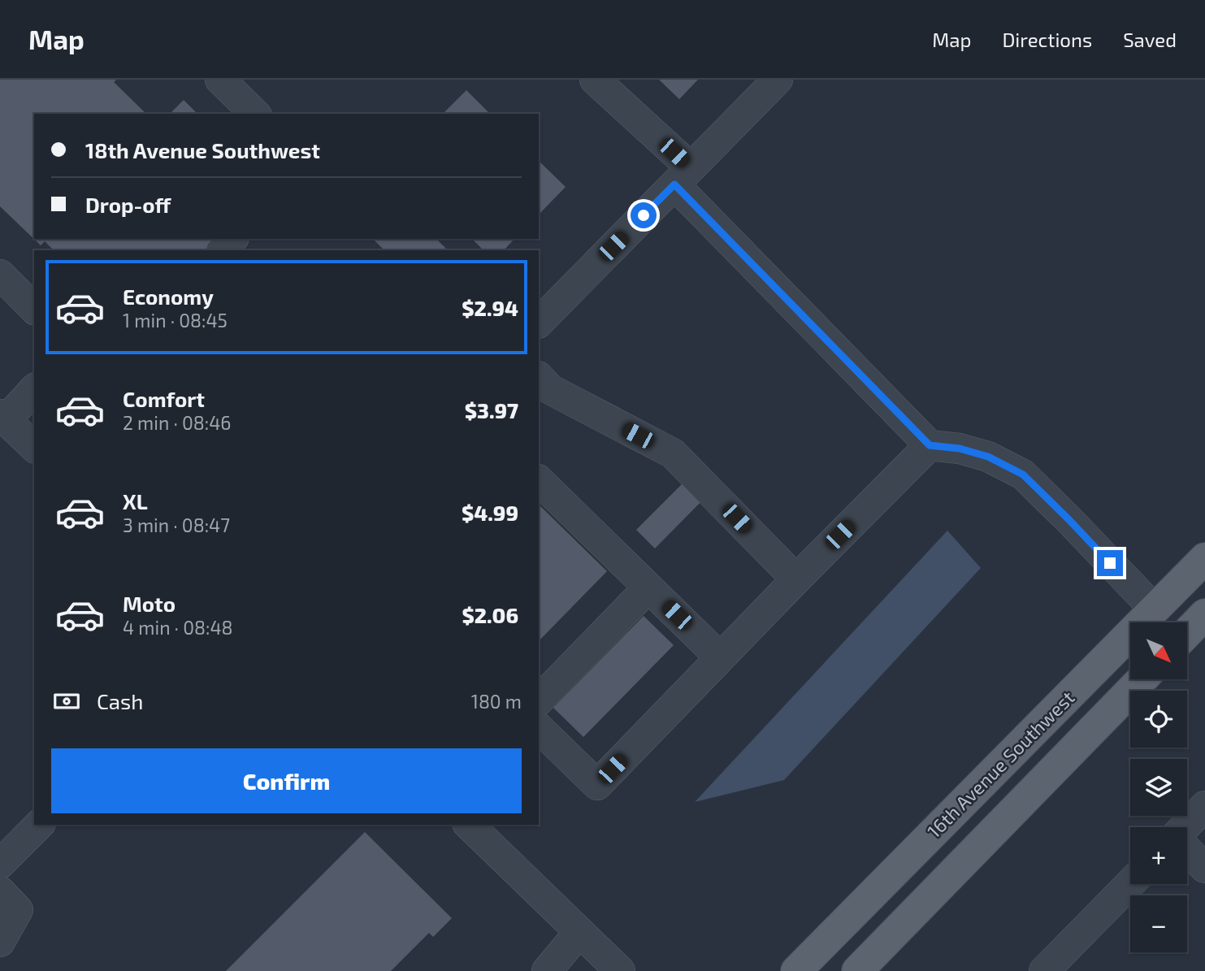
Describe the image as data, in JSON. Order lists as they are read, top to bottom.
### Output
{
  "streets": {
    "main road": ["16th Avenue Southwest"]
  },
  "north": "bottom right",
  "page": {
    "header": "Map",
    "nav": ["Map", "Directions", "Saved"],
    "banner": ["18th Avenue Southwest", "Drop-off"],
    "list": [
      {
        "name": "Economy",
        "note": "1 min · 08:45",
        "value": "$2.94"
      },
      {
        "name": "Comfort",
        "note": "2 min · 08:46",
        "value": "$3.97"
      },
      {
        "name": "XL",
        "note": "3 min · 08:47",
        "value": "$4.99"
      },
      {
        "name": "Moto",
        "note": "4 min · 08:48",
        "value": "$2.06"
      }
    ],
    "map_buttons": ["+", "−"],
    "pay": ["Cash", "180 m"],
    "buttons": "Confirm"
  }
}
